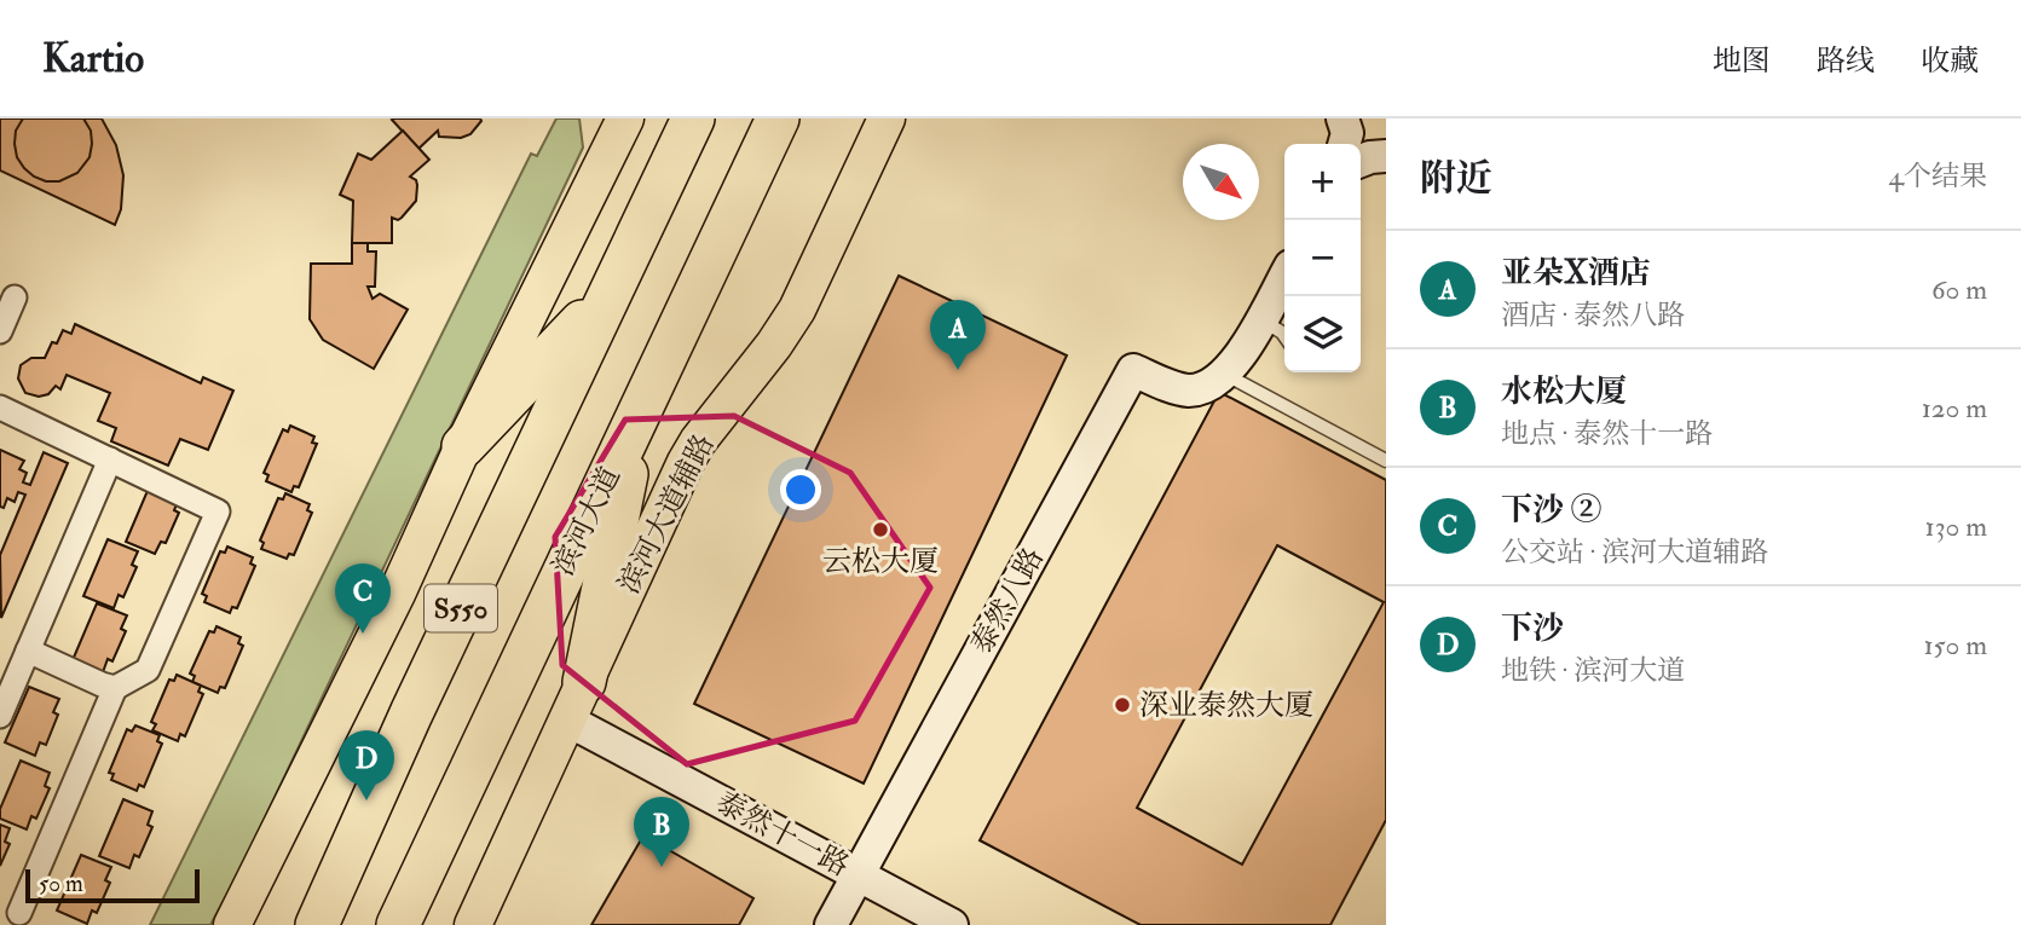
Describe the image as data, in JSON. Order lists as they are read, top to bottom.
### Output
{
  "streets": {
    "highway": ["滨河大道", "S550"],
    "main road": ["滨河大道辅路"],
    "street": ["泰然八路", "泰然十一路"]
  },
  "crossings": [
    ["滨河大道辅路", "泰然十一路"],
    ["泰然八路", "泰然十一路"]
  ],
  "places": ["云松大厦", "深业泰然大厦"],
  "scale_bar": "50 m",
  "north": "bottom right",
  "page": {
    "header": "Kartio",
    "nav": ["地图", "路线", "收藏"],
    "heading": ["附近", "4个结果"],
    "map_buttons": ["+", "−"],
    "list": [
      {
        "mark": "A",
        "name": "亚朵X酒店",
        "note": "酒店 · 泰然八路",
        "value": "60 m"
      },
      {
        "mark": "B",
        "name": "水松大厦",
        "note": "地点 · 泰然十一路",
        "value": "120 m"
      },
      {
        "mark": "C",
        "name": "下沙 ②",
        "note": "公交站 · 滨河大道辅路",
        "value": "130 m"
      },
      {
        "mark": "D",
        "name": "下沙",
        "note": "地铁 · 滨河大道",
        "value": "150 m"
      }
    ],
    "pins": [
      "A",
      "C",
      "D",
      "B"
    ],
    "scale": "50 m"
  }
}
